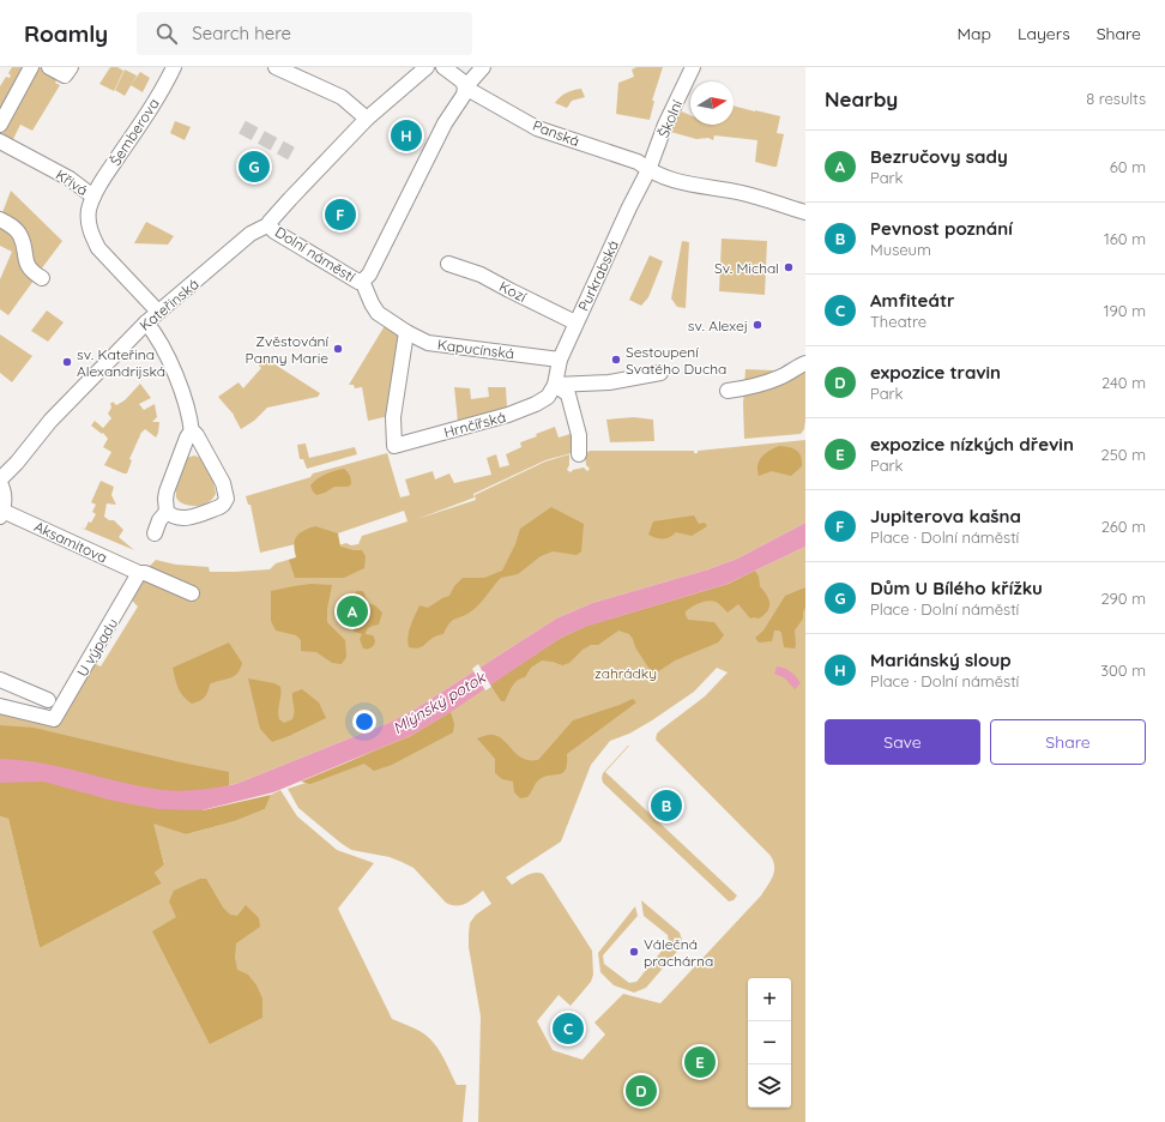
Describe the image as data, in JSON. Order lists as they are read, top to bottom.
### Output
{
  "streets": {
    "street": [
      "Školní",
      "Šemberova",
      "Panská",
      "Křivá",
      "Dolní náměstí",
      "Purkrabská",
      "Kozí",
      "Kateřinská",
      "Kapucínská",
      "Hrnčířská",
      "Aksamitova",
      "U výpadu"
    ]
  },
  "crossings": [
    ["Školní", "Panská"],
    ["Školní", "Purkrabská"],
    ["Šemberova", "Křivá"],
    ["Panská", "Dolní náměstí"],
    ["Panská", "Purkrabská"],
    ["Křivá", "Kateřinská"],
    ["Dolní náměstí", "Kateřinská"],
    ["Dolní náměstí", "Kapucínská"],
    ["Purkrabská", "Kozí"],
    ["Purkrabská", "Kapucínská"],
    ["Purkrabská", "Hrnčířská"],
    ["Kapucínská", "Hrnčířská"],
    ["Aksamitova", "U výpadu"]
  ],
  "water": ["Mlýnský potok"],
  "parks": ["zahrádky"],
  "places": [
    "Sv. Michal",
    "sv. Alexej",
    "Zvěstování Panny Marie",
    "Sestoupení Svatého Ducha",
    "sv. Kateřina Alexandrijská",
    "Válečná prachárna"
  ],
  "north": "right",
  "page": {
    "header": "Roamly",
    "search": "Search here",
    "nav": ["Map", "Layers", "Share"],
    "heading": ["Nearby", "8 results"],
    "pins": [
      "H",
      "G",
      "F",
      "A",
      "B",
      "C",
      "E",
      "D"
    ],
    "list": [
      {
        "mark": "A",
        "name": "Bezručovy sady",
        "note": "Park",
        "value": "60 m"
      },
      {
        "mark": "B",
        "name": "Pevnost poznání",
        "note": "Museum",
        "value": "160 m"
      },
      {
        "mark": "C",
        "name": "Amfiteátr",
        "note": "Theatre",
        "value": "190 m"
      },
      {
        "mark": "D",
        "name": "expozice travin",
        "note": "Park",
        "value": "240 m"
      },
      {
        "mark": "E",
        "name": "expozice nízkých dřevin",
        "note": "Park",
        "value": "250 m"
      },
      {
        "mark": "F",
        "name": "Jupiterova kašna",
        "note": "Place · Dolní náměstí",
        "value": "260 m"
      },
      {
        "mark": "G",
        "name": "Dům U Bílého křížku",
        "note": "Place · Dolní náměstí",
        "value": "290 m"
      },
      {
        "mark": "H",
        "name": "Mariánský sloup",
        "note": "Place · Dolní náměstí",
        "value": "300 m"
      }
    ],
    "buttons": ["Save", "Share"],
    "map_buttons": ["+", "−"]
  }
}
